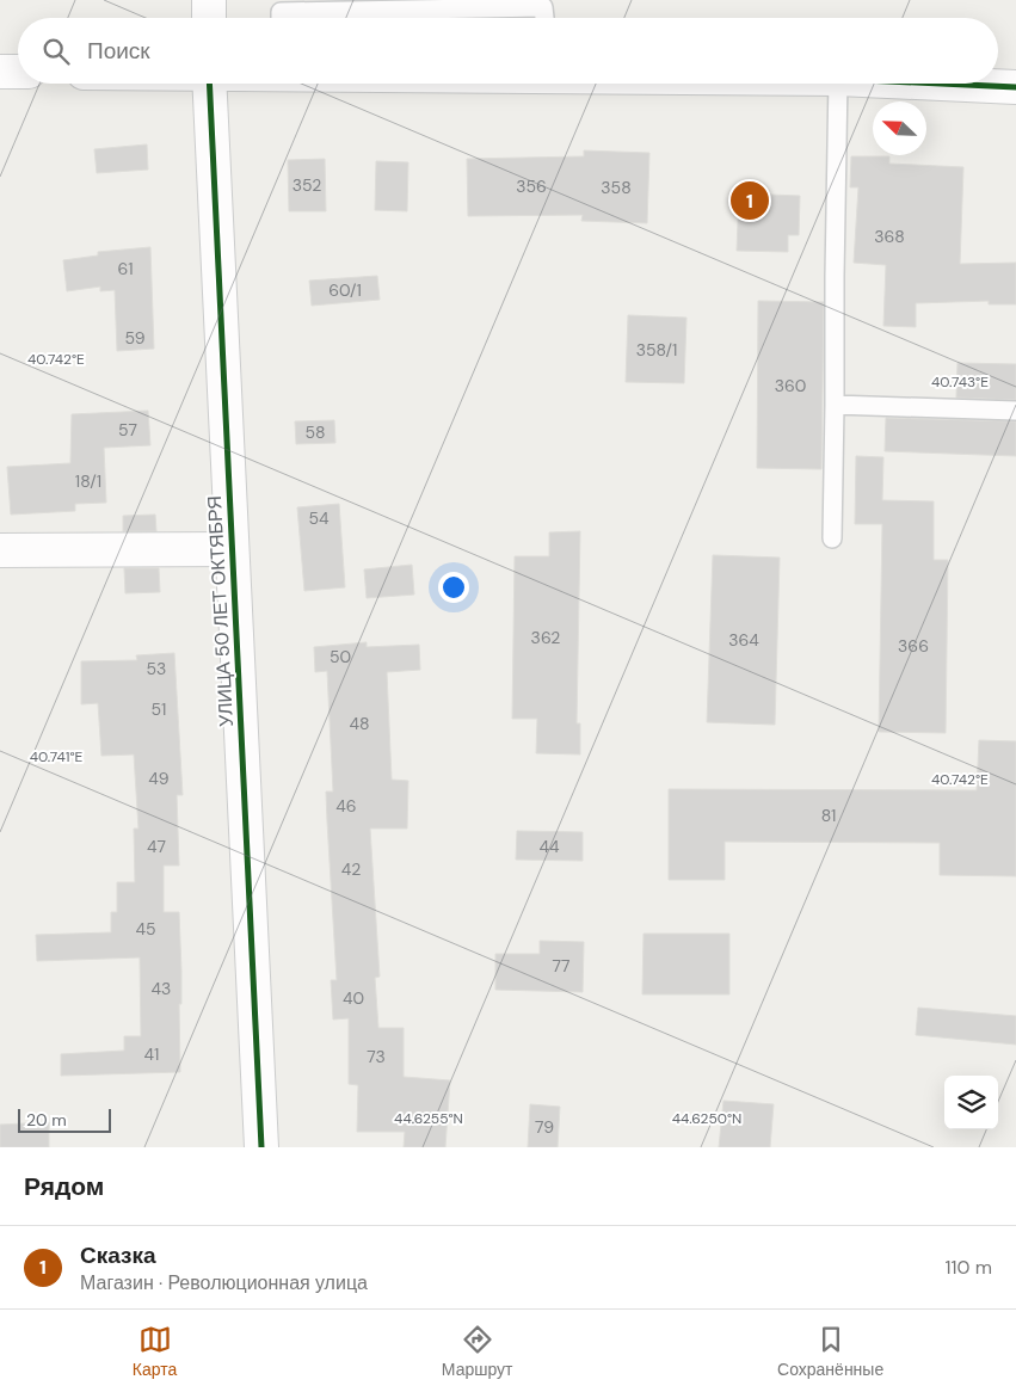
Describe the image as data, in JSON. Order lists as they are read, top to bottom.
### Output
{
  "streets": {
    "street": ["УЛИЦА 50 ЛЕТ ОКТЯБРЯ"]
  },
  "house_numbers": [
    "352",
    "356",
    "358",
    "368",
    "61",
    "60/1",
    "59",
    "358/1",
    "360",
    "57",
    "58",
    "18/1",
    "54",
    "362",
    "364",
    "366",
    "50",
    "53",
    "51",
    "48",
    "49",
    "46",
    "81",
    "47",
    "44",
    "42",
    "45",
    "77",
    "43",
    "40",
    "41",
    "73",
    "79"
  ],
  "scale_bar": "20 m",
  "north": "top left",
  "page": {
    "search": "Поиск",
    "pins": "1",
    "scale": "20 m",
    "heading": "Рядом",
    "list": [
      {
        "mark": "1",
        "name": "Сказка",
        "note": "Магазин · Революционная улица",
        "value": "110 m"
      }
    ],
    "nav": ["Карта", "Маршрут", "Сохранённые"]
  },
  "coordinates": [
    "40.742°E",
    "40.743°E",
    "40.741°E",
    "44.6255°N",
    "44.6250°N"
  ]
}
